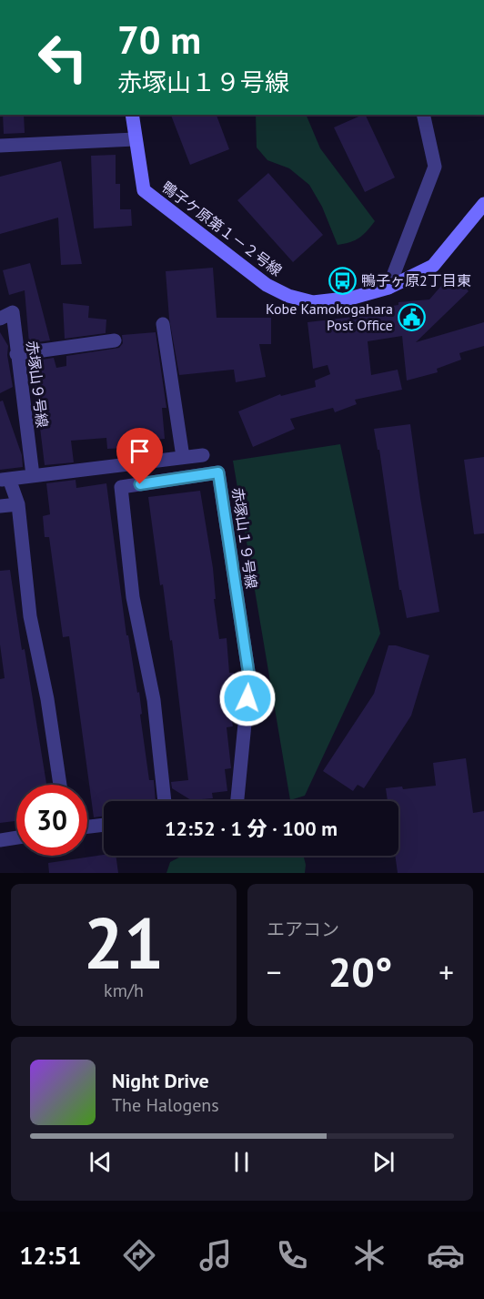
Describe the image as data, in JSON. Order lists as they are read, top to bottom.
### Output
{
  "streets": {
    "street": ["鴨子ケ原第１－２号線", "赤塚山９号線", "赤塚山１９号線"]
  },
  "places": {
    "bus stop": ["鴨子ヶ原2丁目東"],
    "public building": ["Kobe Kamokogahara Post Office"]
  },
  "page": {
    "turn": ["70 m", "赤塚山１９号線"],
    "limit": "30",
    "trip": "12:52 · 1 分 · 100 m",
    "tile": [
      ["21", "km/h"],
      "エアコン"
    ],
    "heat": ["−", "20°", "+"],
    "song": ["Night Drive", "The Halogens"],
    "tabs": "12:51"
  }
}
